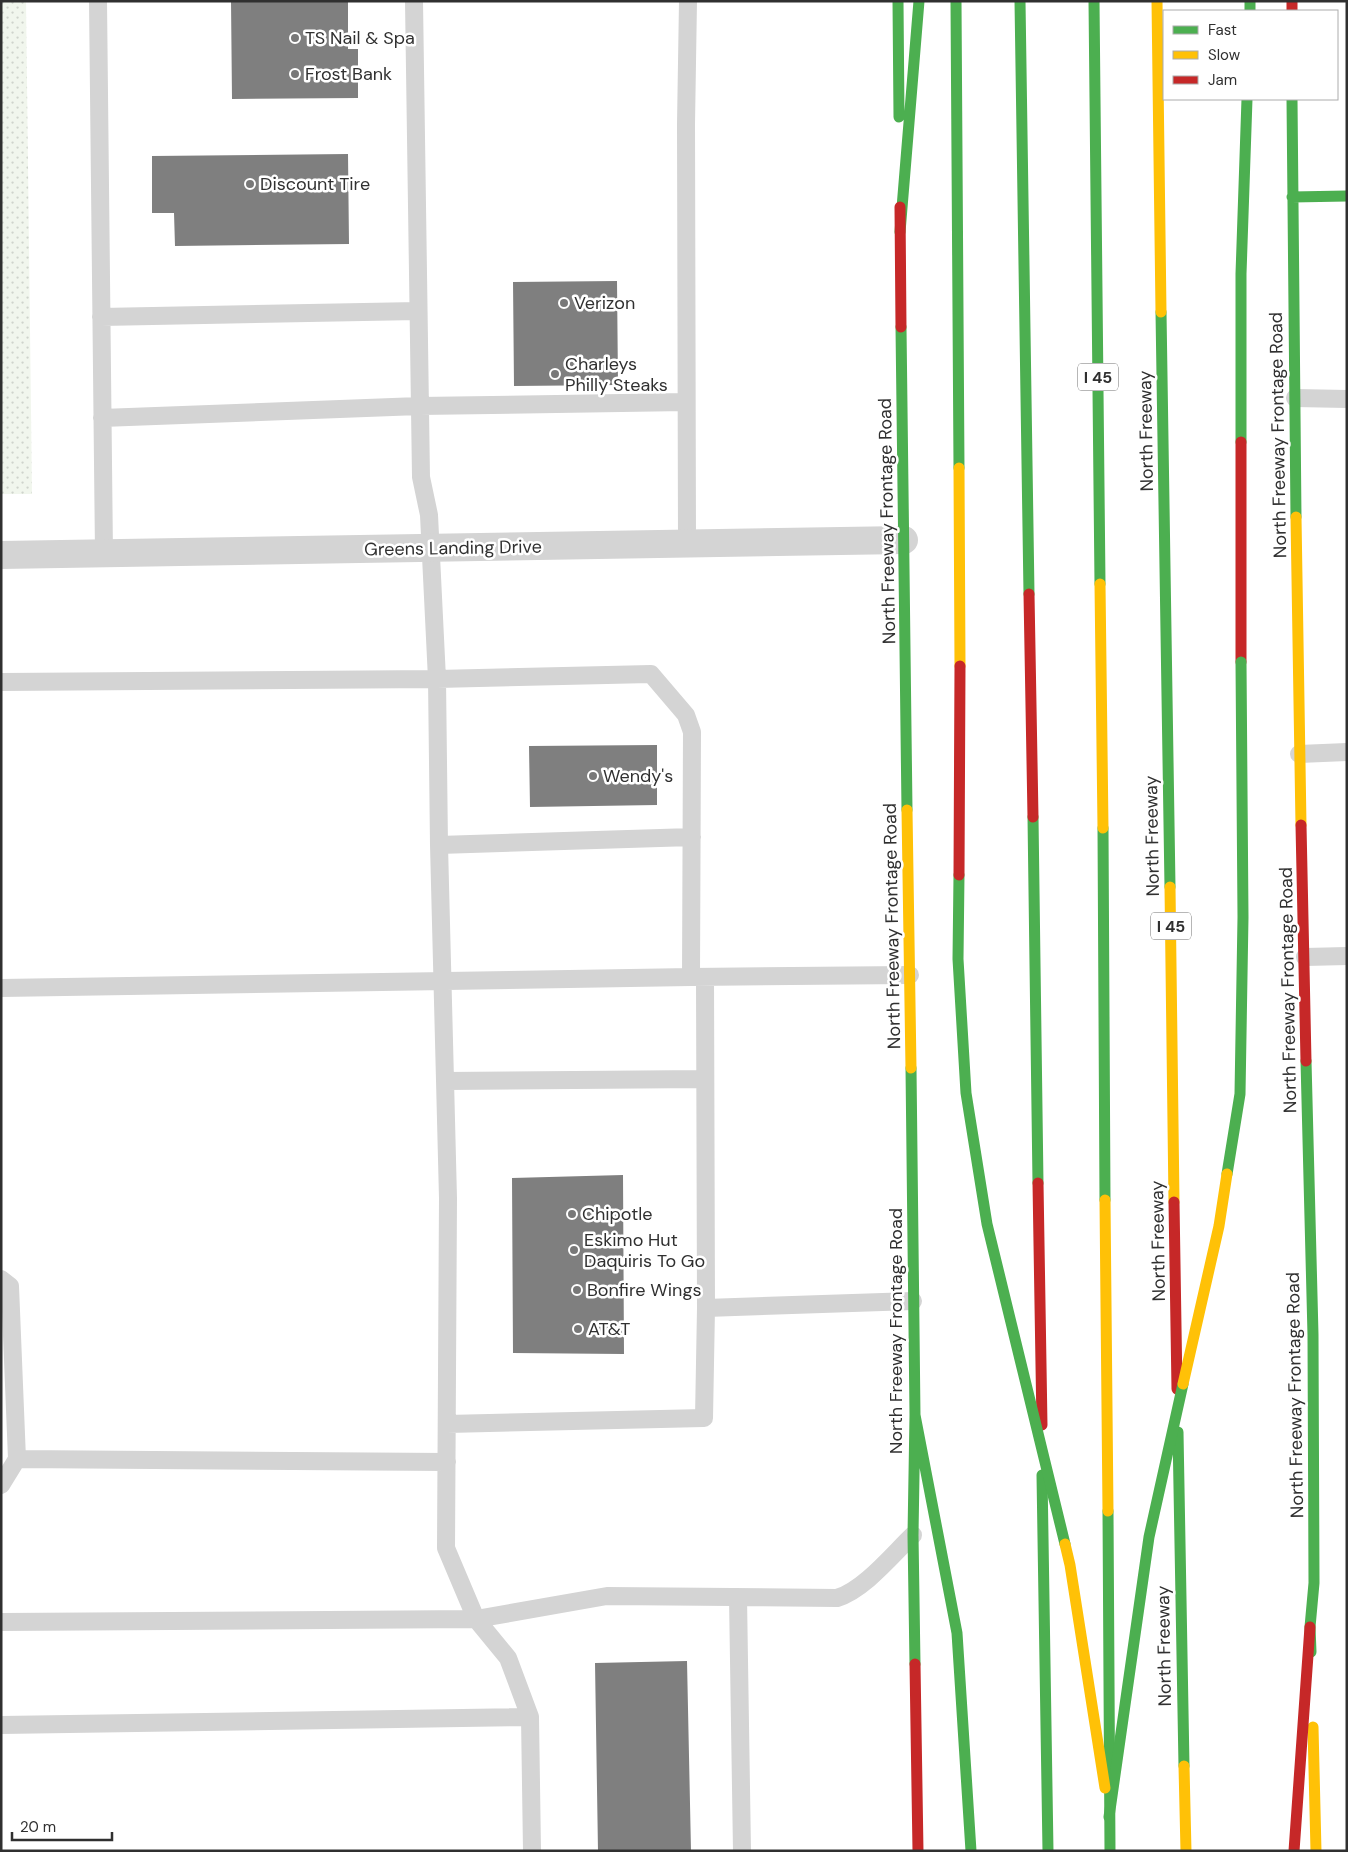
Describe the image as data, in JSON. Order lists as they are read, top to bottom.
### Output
{
  "streets": {
    "main road": ["I 45", "North Freeway", "North Freeway Frontage Road"],
    "street": ["Greens Landing Drive"]
  },
  "crossings": [
    ["North Freeway Frontage Road", "Greens Landing Drive"]
  ],
  "places": [
    "TS Nail & Spa",
    "Frost Bank",
    "Discount Tire",
    "Verizon",
    "Charleys Philly Steaks",
    "Wendy's",
    "Chipotle",
    "Eskimo Hut Daquiris To Go",
    "Bonfire Wings",
    "AT&T"
  ],
  "legend": ["Fast", "Slow", "Jam"],
  "scale_bar": "20 m"
}
